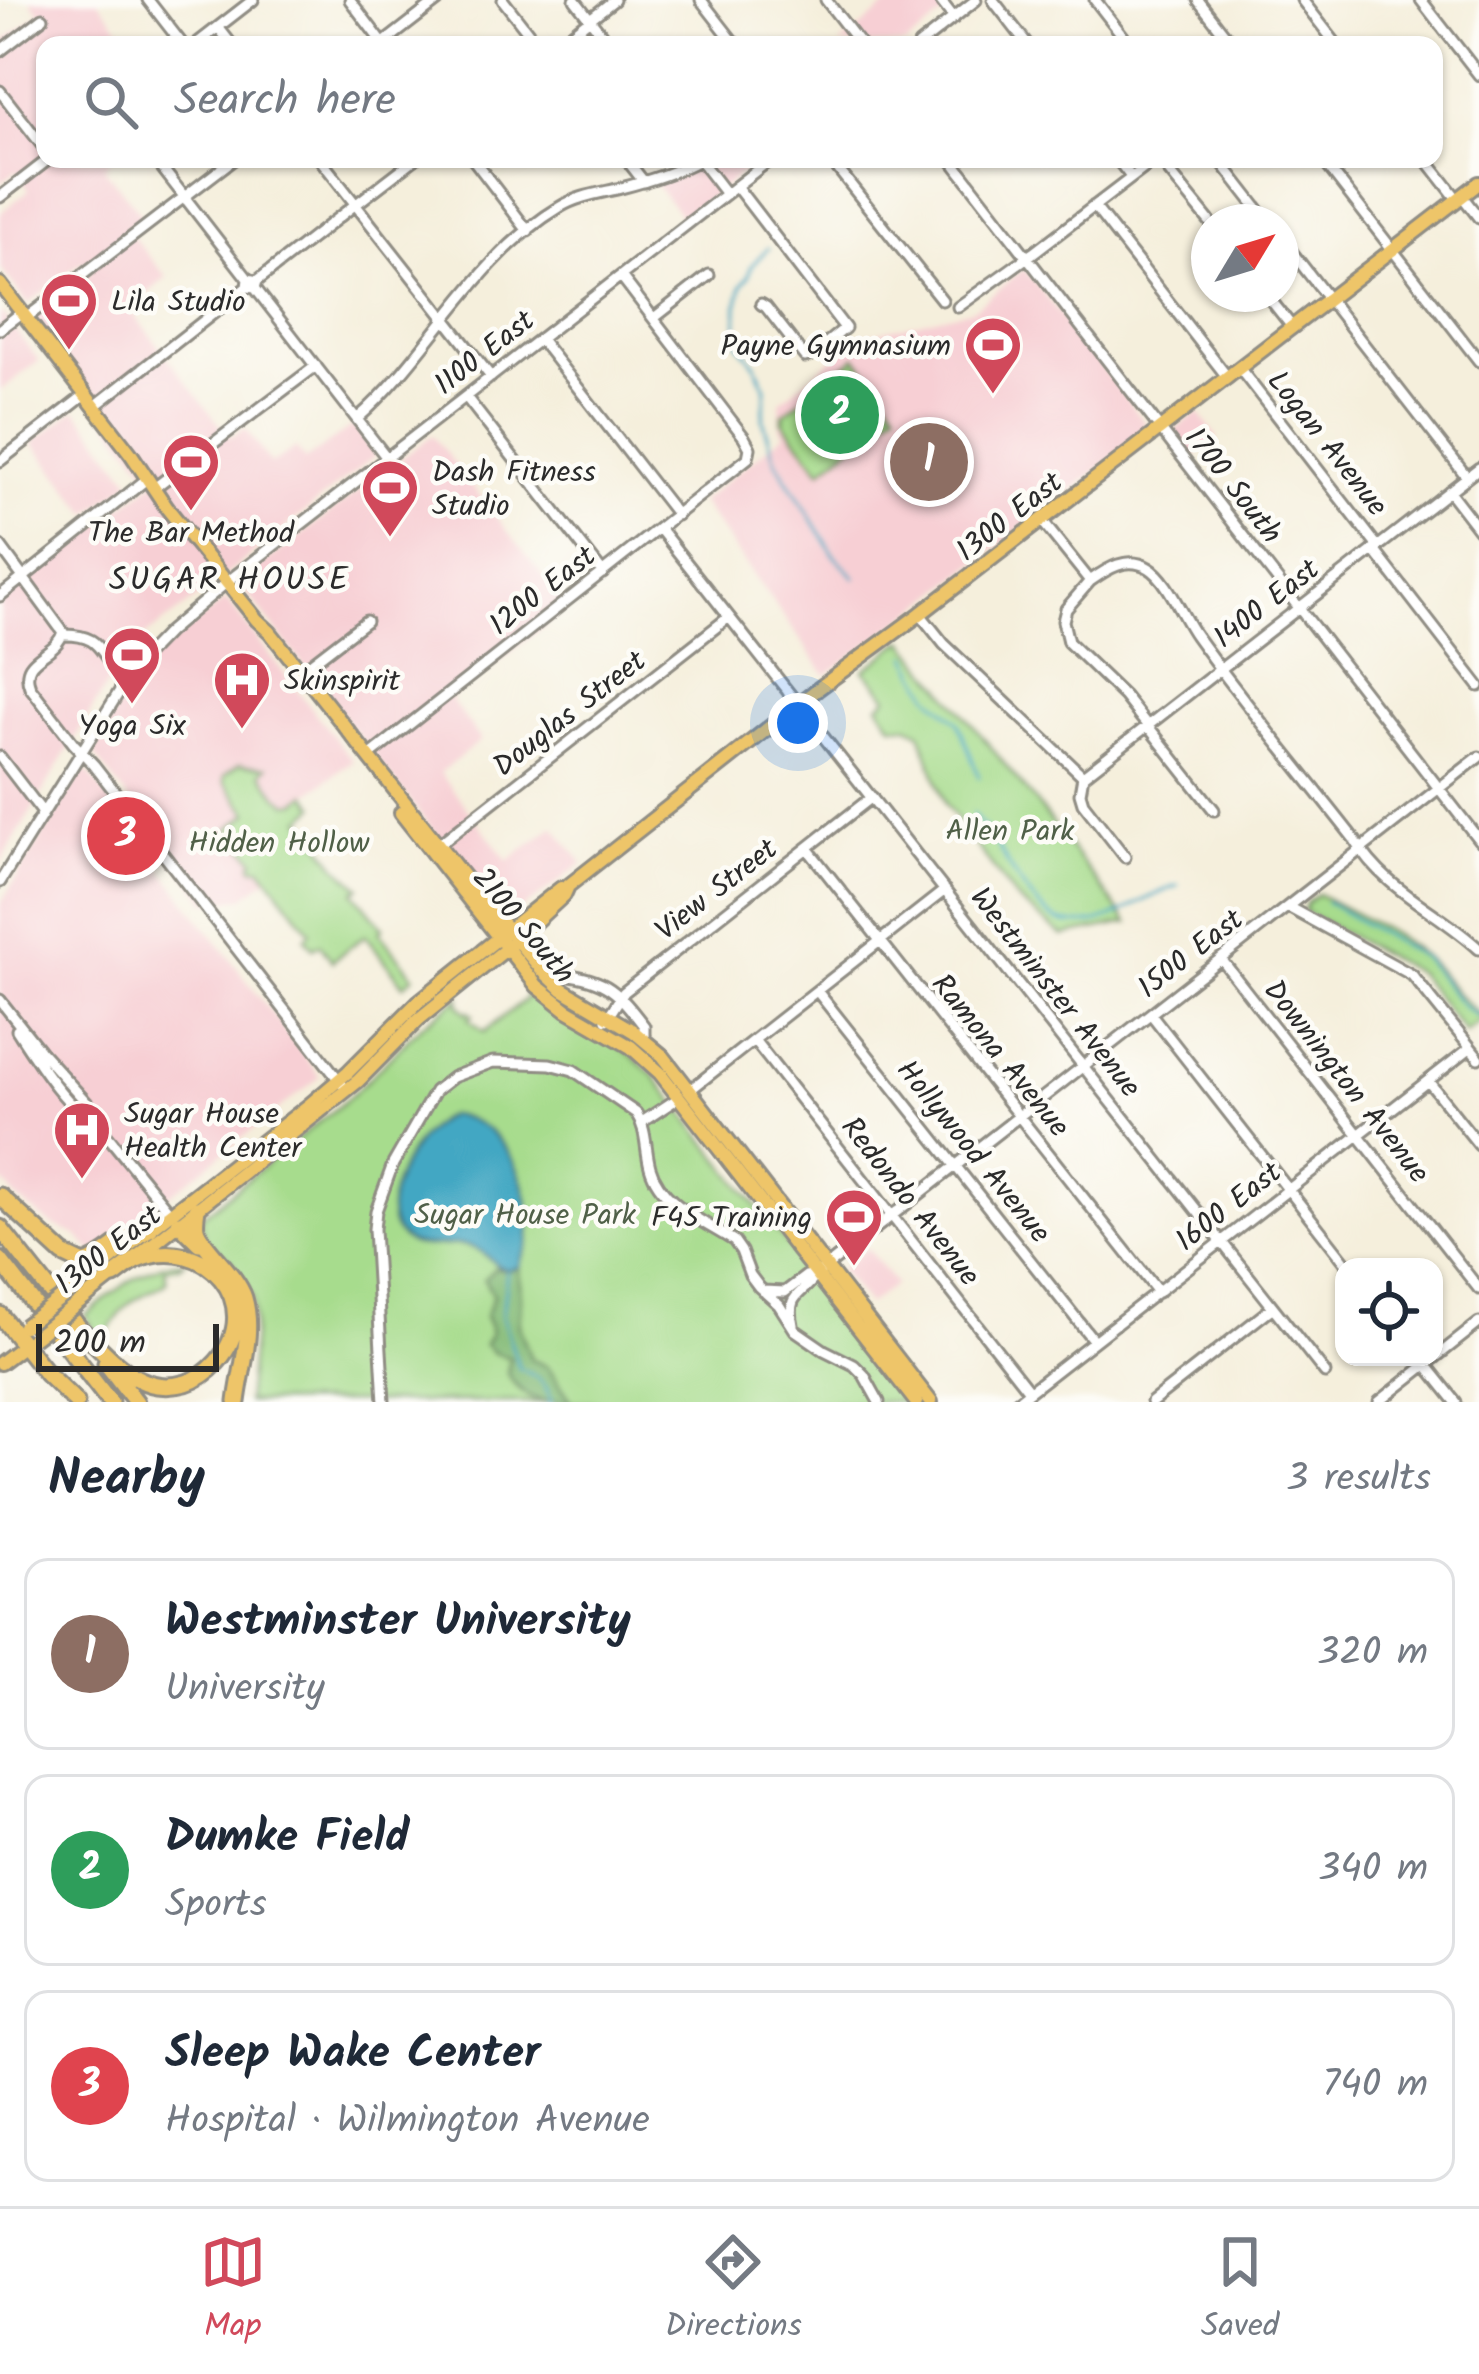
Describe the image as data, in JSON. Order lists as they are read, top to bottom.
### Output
{
  "streets": {
    "main road": ["1300 East", "2100 South"],
    "street": [
      "1100 East",
      "Logan Avenue",
      "1700 South",
      "1200 East",
      "1400 East",
      "Douglas Street",
      "View Street",
      "1500 East",
      "Westminster Avenue",
      "Ramona Avenue",
      "Downington Avenue",
      "Hollywood Avenue",
      "Redondo Avenue",
      "1600 East"
    ]
  },
  "crossings": [
    ["1100 East", "2100 South"],
    ["Logan Avenue", "1300 East"],
    ["Logan Avenue", "1400 East"],
    ["1700 South", "1300 East"],
    ["1700 South", "1400 East"],
    ["1700 South", "1500 East"],
    ["1300 East", "2100 South"],
    ["1300 East", "Westminster Avenue"],
    ["1200 East", "2100 South"],
    ["1200 East", "Westminster Avenue"],
    ["Douglas Street", "2100 South"],
    ["Douglas Street", "Westminster Avenue"],
    ["View Street", "2100 South"],
    ["View Street", "Westminster Avenue"],
    ["View Street", "Ramona Avenue"],
    ["2100 South", "1500 East"],
    ["1500 East", "Westminster Avenue"],
    ["1500 East", "Ramona Avenue"],
    ["1500 East", "Downington Avenue"],
    ["1500 East", "Hollywood Avenue"],
    ["1500 East", "Redondo Avenue"],
    ["Westminster Avenue", "1600 East"],
    ["Ramona Avenue", "1600 East"],
    ["Downington Avenue", "1600 East"],
    ["Hollywood Avenue", "1600 East"],
    ["Redondo Avenue", "1600 East"]
  ],
  "districts": ["SUGAR HOUSE"],
  "parks": ["Allen Park", "Hidden Hollow", "Sugar House Park"],
  "places": {
    "sports": [
      "Lila Studio",
      "Payne Gymnasium",
      "The Bar Method",
      "Dash Fitness Studio",
      "Yoga Six",
      "F45 Training"
    ],
    "hospital": ["Skinspirit", "Sugar House Health Center"]
  },
  "scale_bar": "200 m",
  "north": "top right",
  "page": {
    "search": "Search here",
    "pins": ["2", "1", "3"],
    "scale": "200 m",
    "heading": ["Nearby", "3 results"],
    "list": [
      {
        "mark": "1",
        "name": "Westminster University",
        "note": "University",
        "value": "320 m"
      },
      {
        "mark": "2",
        "name": "Dumke Field",
        "note": "Sports",
        "value": "340 m"
      },
      {
        "mark": "3",
        "name": "Sleep Wake Center",
        "note": "Hospital · Wilmington Avenue",
        "value": "740 m"
      }
    ],
    "nav": ["Map", "Directions", "Saved"]
  }
}
